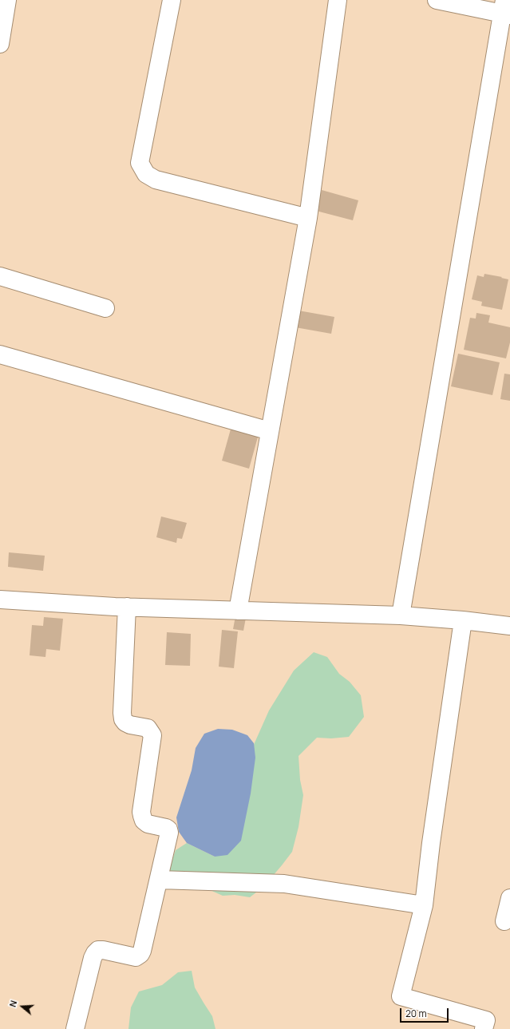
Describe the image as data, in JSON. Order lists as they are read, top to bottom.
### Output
{
  "scale_bar": "20 m",
  "north": "left"
}
